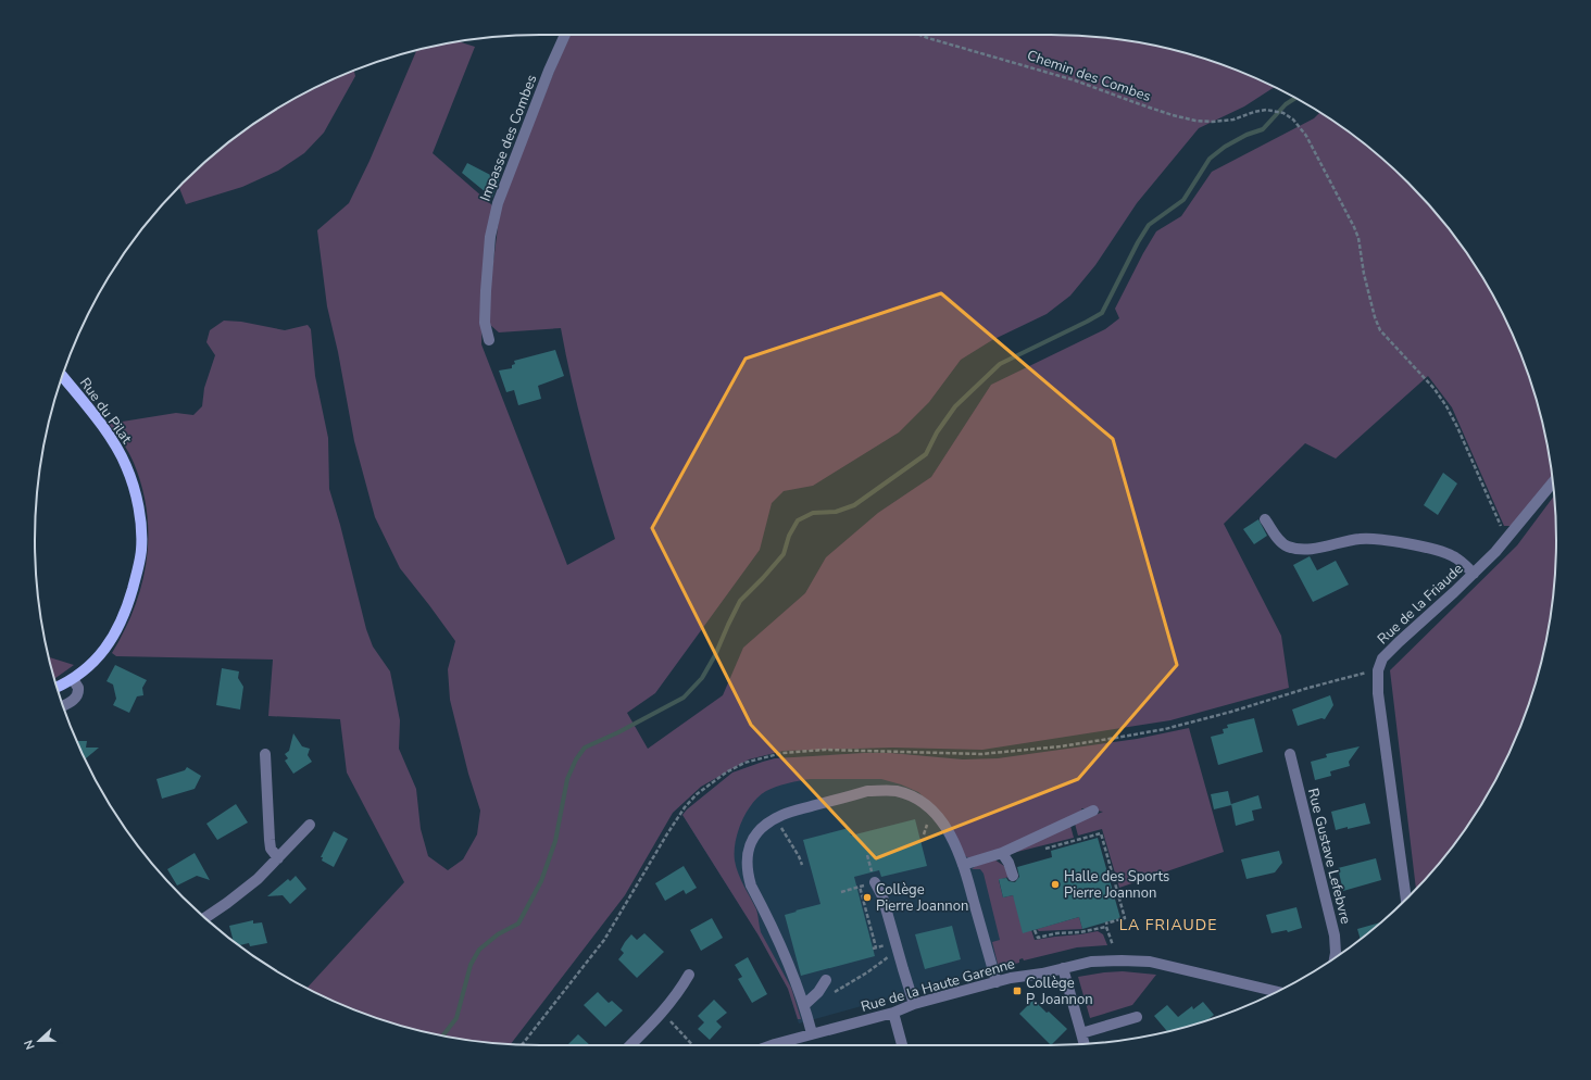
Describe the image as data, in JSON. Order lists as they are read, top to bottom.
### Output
{
  "streets": {
    "main road": ["Rue du Pilat"],
    "street": [
      "Impasse des Combes",
      "Rue de la Friaude",
      "Rue Gustave Lefebvre",
      "Rue de la Haute Garenne"
    ],
    "path": ["Chemin des Combes"]
  },
  "crossings": [
    ["Chemin des Combes", "Rue de la Friaude"]
  ],
  "districts": ["LA FRIAUDE"],
  "places": {
    "other": ["Halle des Sports Pierre Joannon", "Collège Pierre Joannon"],
    "transit": ["Collège P. Joannon"]
  },
  "north": "left"
}
